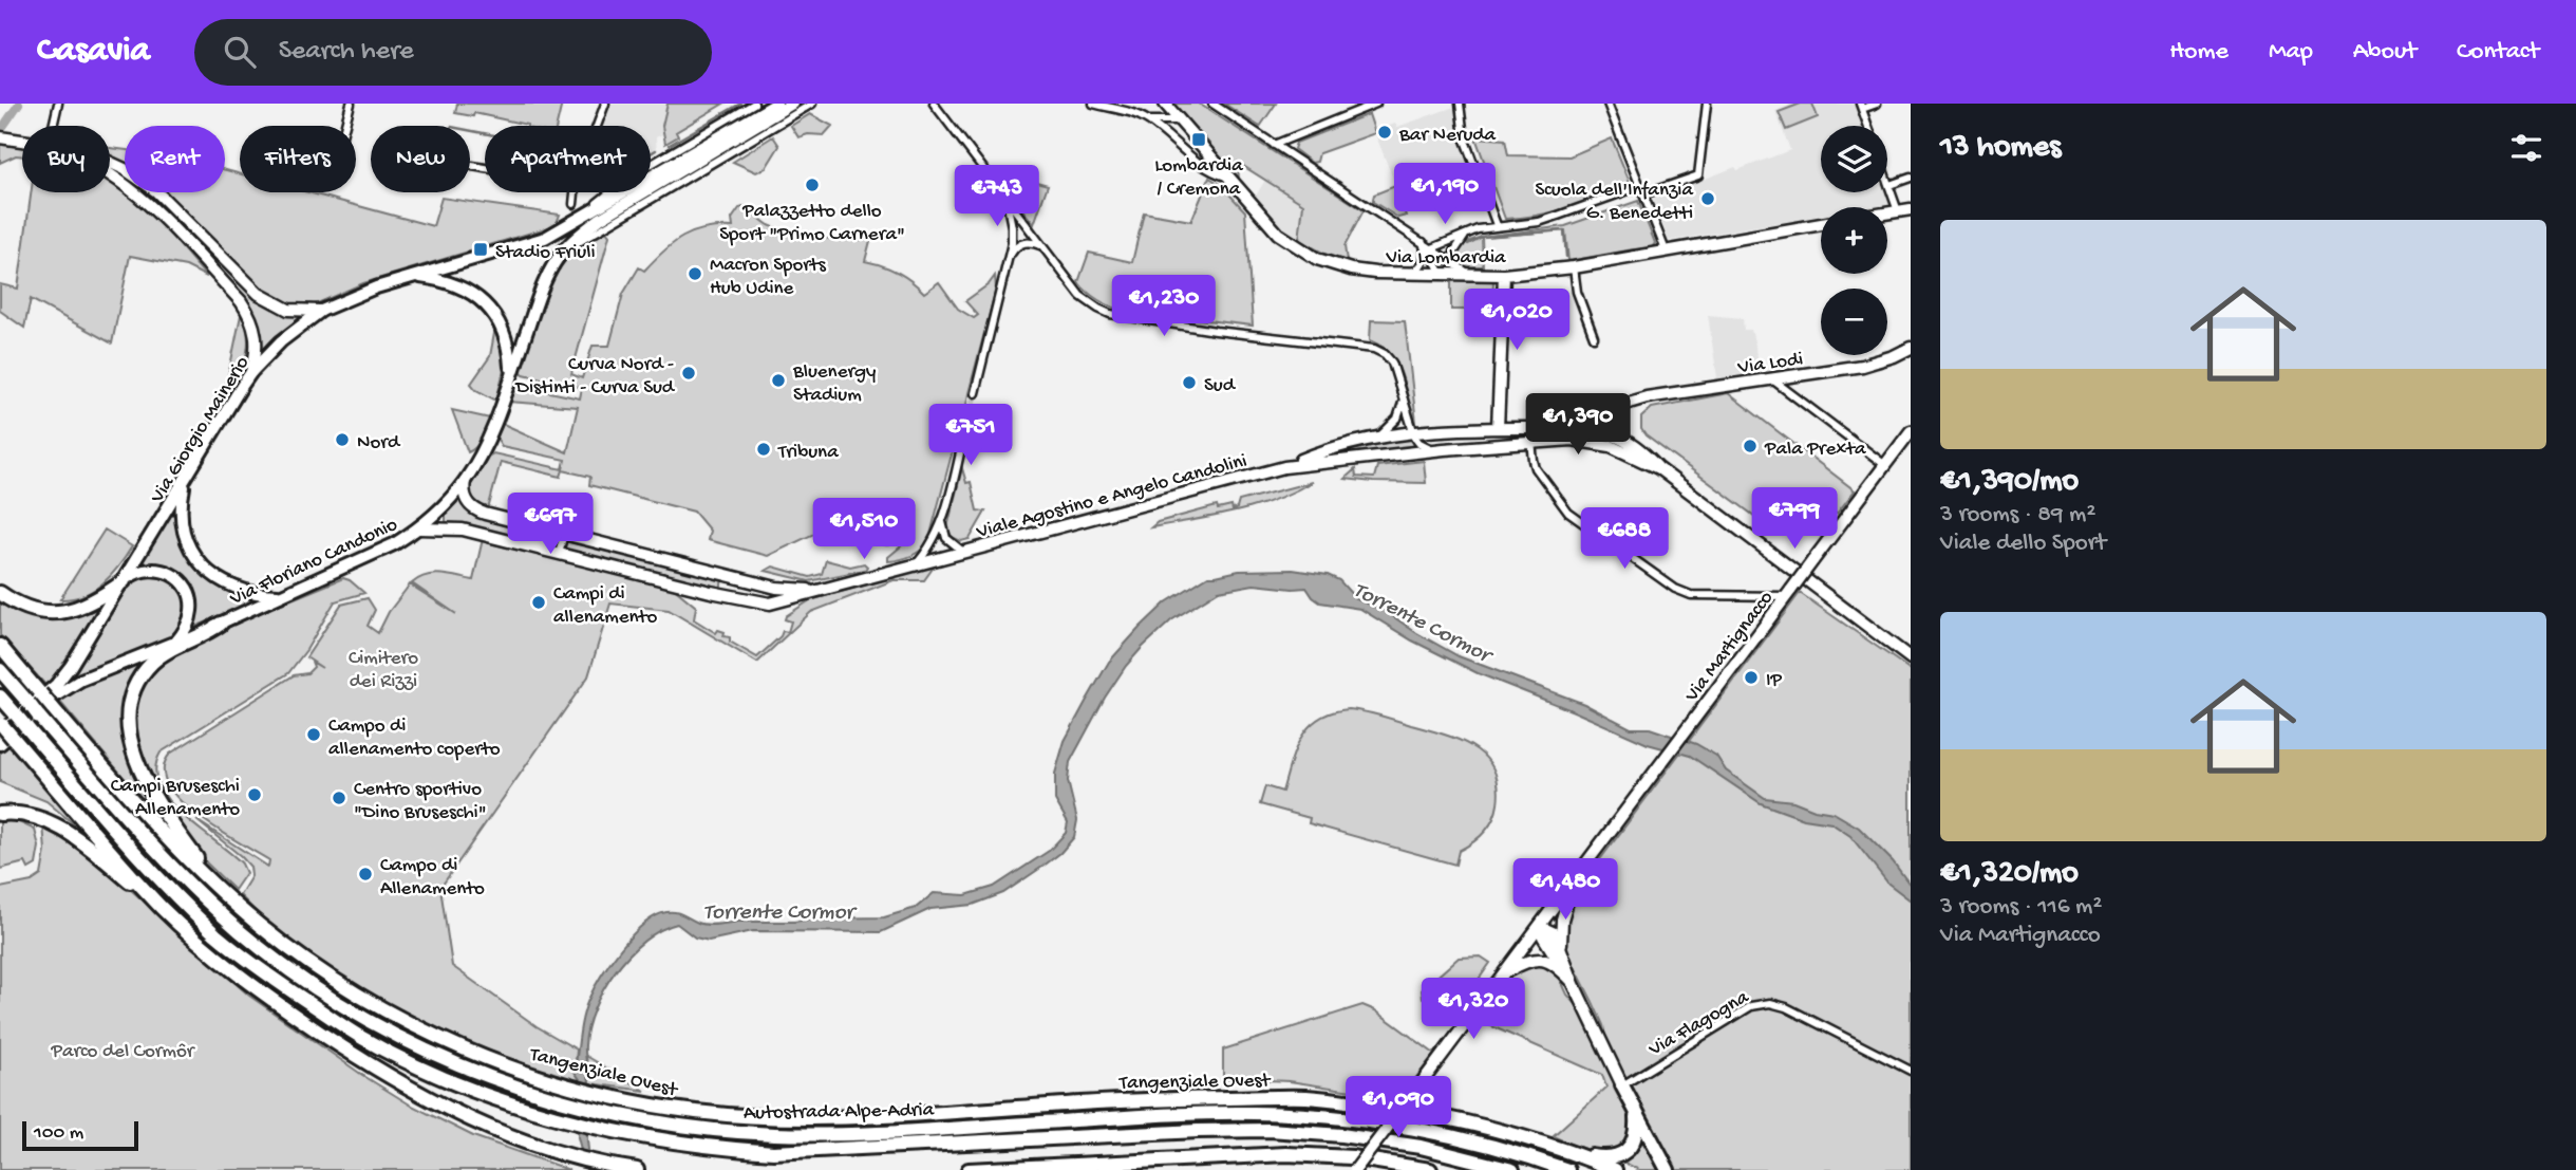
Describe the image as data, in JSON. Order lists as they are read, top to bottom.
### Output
{
  "streets": {
    "highway": ["Tangenziale Ovest", "Autostrada Alpe-Adria"],
    "main road": ["Via Giorgio Mainerio", "Via Floriano Candonio"],
    "street": [
      "Via Lombardia",
      "Via Lodi",
      "Viale Agostino e Angelo Candolini",
      "Via Martignacco",
      "Via Flagogna"
    ]
  },
  "crossings": [
    ["Via Lodi", "Viale Agostino e Angelo Candolini"],
    ["Viale Agostino e Angelo Candolini", "Via Floriano Candonio"],
    ["Via Martignacco", "Via Flagogna"]
  ],
  "water": ["Torrente Cormor"],
  "parks": ["Cimitero dei Rizzi", "Parco del Cormôr"],
  "places": {
    "other": [
      "Bar Neruda",
      "Palazzetto dello Sport \"Primo Carnera\"",
      "Scuola dell'Infanzia G. Benedetti",
      "Macron Sports Hub Udine",
      "Curva Nord - Distinti - Curva Sud",
      "Bluenergy Stadium",
      "Sud",
      "Nord",
      "Pala Prexta",
      "Tribuna",
      "Campi di allenamento",
      "IP",
      "Campo di allenamento coperto",
      "Campi Bruseschi Allenamento",
      "Centro sportivo \"Dino Bruseschi\"",
      "Campo di Allenamento"
    ],
    "transit": ["Lombardia / Cremona", "Stadio Friuli"]
  },
  "scale_bar": "100 m",
  "page": {
    "header": "Casavia",
    "search": "Search here",
    "nav": [
      "Home",
      "Map",
      "About",
      "Contact"
    ],
    "heading": "13 homes",
    "map_buttons": ["+", "−"],
    "chip": [
      "Buy",
      "Rent",
      "Filters",
      "New",
      "Apartment"
    ],
    "price": [
      "€1,190",
      "€743",
      "€1,230",
      "€1,020",
      "€1,390",
      "€751",
      "€799",
      "€697",
      "€1,510",
      "€688",
      "€1,480",
      "€1,320",
      "€1,090"
    ],
    "list": [
      {
        "name": "€1,390/mo",
        "note": "3 rooms · 89 m² · Viale dello Sport"
      },
      {
        "name": "€1,320/mo",
        "note": "3 rooms · 116 m² · Via Martignacco"
      }
    ],
    "scale": "100 m"
  }
}
